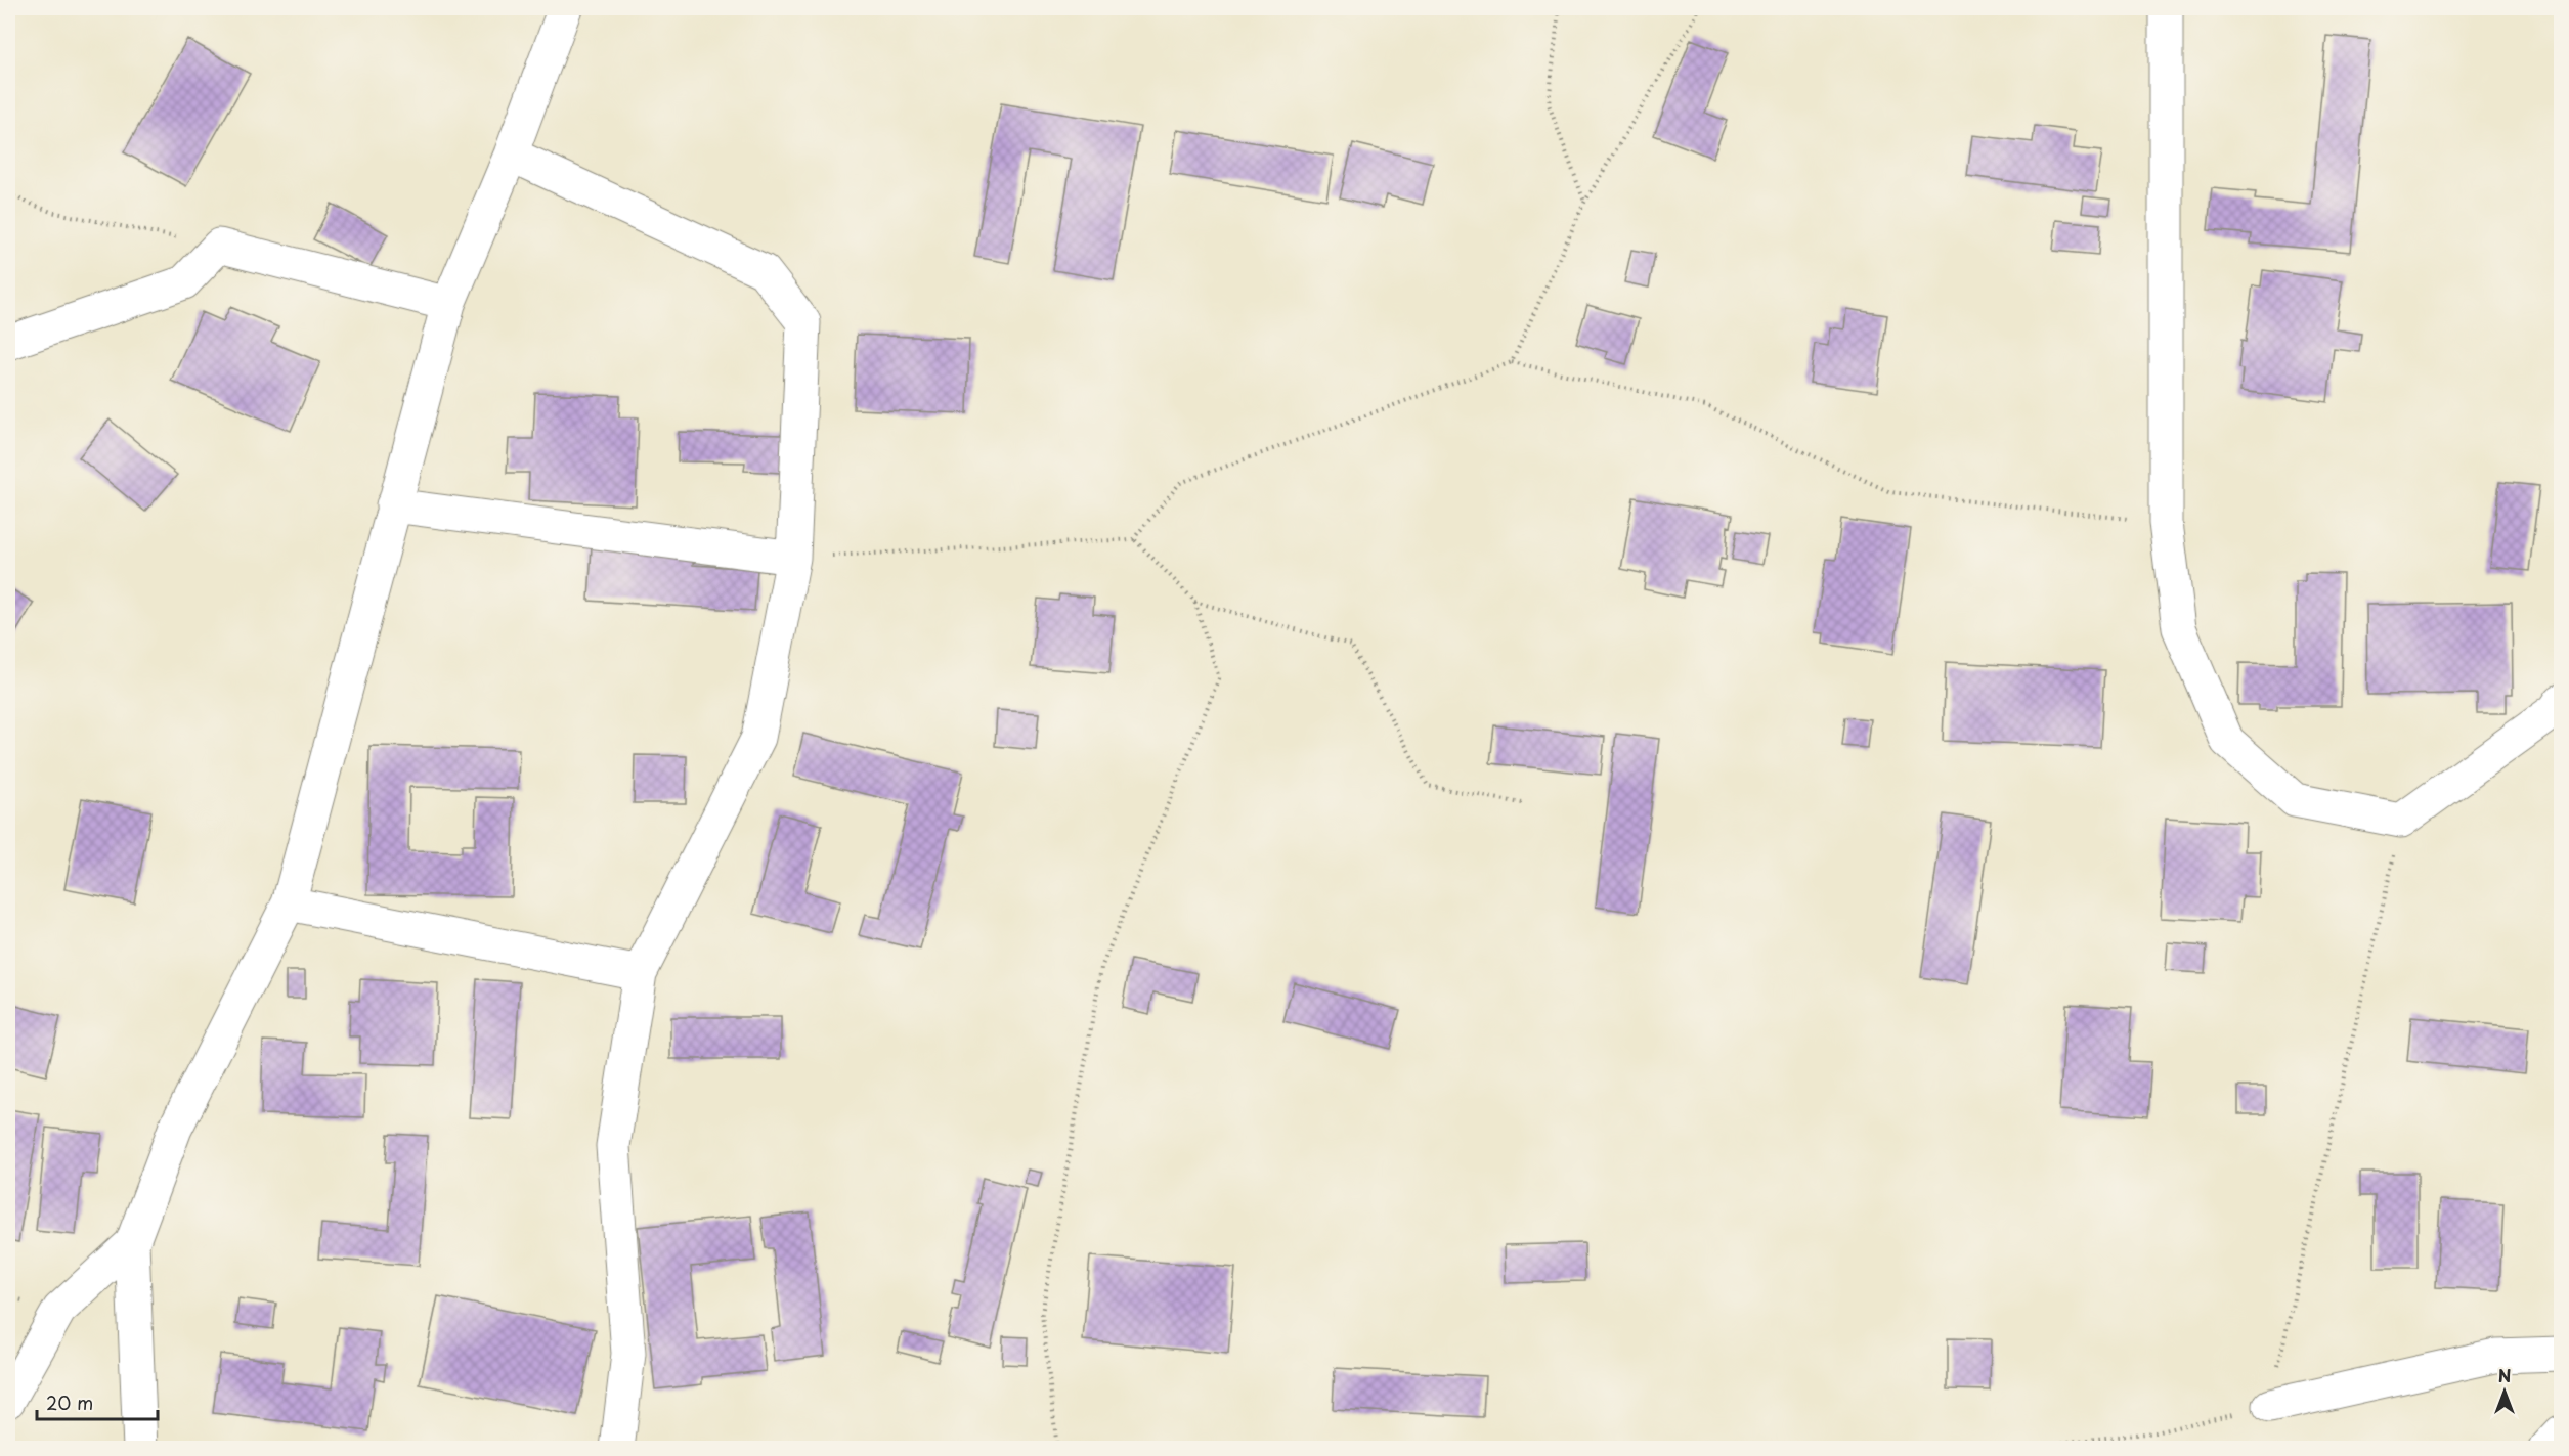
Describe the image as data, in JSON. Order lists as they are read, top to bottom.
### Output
{
  "scale_bar": "20 m",
  "north": "top"
}
